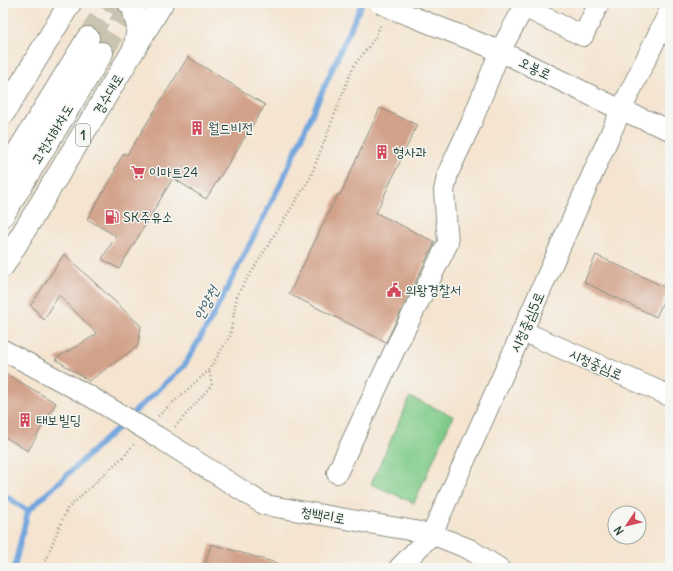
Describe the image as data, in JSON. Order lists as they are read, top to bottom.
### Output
{
  "streets": {
    "main road": ["경수대로", "고천지하차도", "1"],
    "street": [
      "오봉로",
      "시청중심5로",
      "시청중심로",
      "청백리로"
    ]
  },
  "crossings": [
    ["오봉로", "시청중심5로"],
    ["시청중심5로", "시청중심로"],
    ["시청중심5로", "청백리로"]
  ],
  "water": ["안양천"],
  "places": {
    "building": ["월드비전", "형사과", "태보빌딩"],
    "supermarket": ["이마트24"],
    "fuel station": ["SK주유소"],
    "public building": ["의왕경찰서"]
  },
  "north": "bottom left"
}
